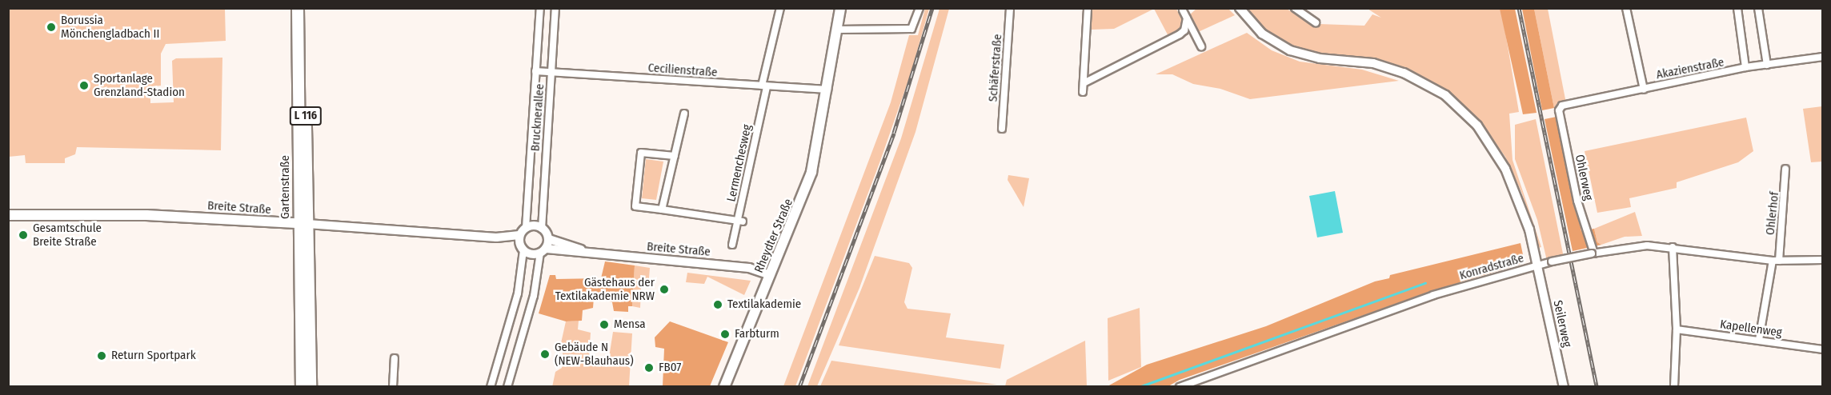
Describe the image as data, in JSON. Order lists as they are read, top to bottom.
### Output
{
  "streets": {
    "main road": [
      "L 116",
      "Gartenstraße",
      "Breite Straße",
      "Rheydter Straße"
    ],
    "street": [
      "Schäferstraße",
      "Akazienstraße",
      "Cecilienstraße",
      "Brucknerallee",
      "Lermenchesweg",
      "Ohlerweg",
      "Ohlerhof",
      "Konradstraße",
      "Seilerweg",
      "Kapellenweg"
    ]
  },
  "crossings": [
    ["Akazienstraße", "Ohlerweg"],
    ["Cecilienstraße", "Brucknerallee"],
    ["Cecilienstraße", "Lermenchesweg"],
    ["Cecilienstraße", "Rheydter Straße"],
    ["L 116", "Gartenstraße"],
    ["Ohlerweg", "Konradstraße"],
    ["Gartenstraße", "Breite Straße"],
    ["Breite Straße", "Rheydter Straße"],
    ["Ohlerhof", "Konradstraße"],
    ["Ohlerhof", "Kapellenweg"],
    ["Konradstraße", "Seilerweg"]
  ],
  "places": [
    "Borussia Mönchengladbach II",
    "Sportanlage Grenzland-Stadion",
    "Gesamtschule Breite Straße",
    "Gästehaus der Textilakademie NRW",
    "Textilakademie",
    "Mensa",
    "Farbturm",
    "Gebäude N (NEW-Blauhaus)",
    "Return Sportpark",
    "FB07"
  ]
}
